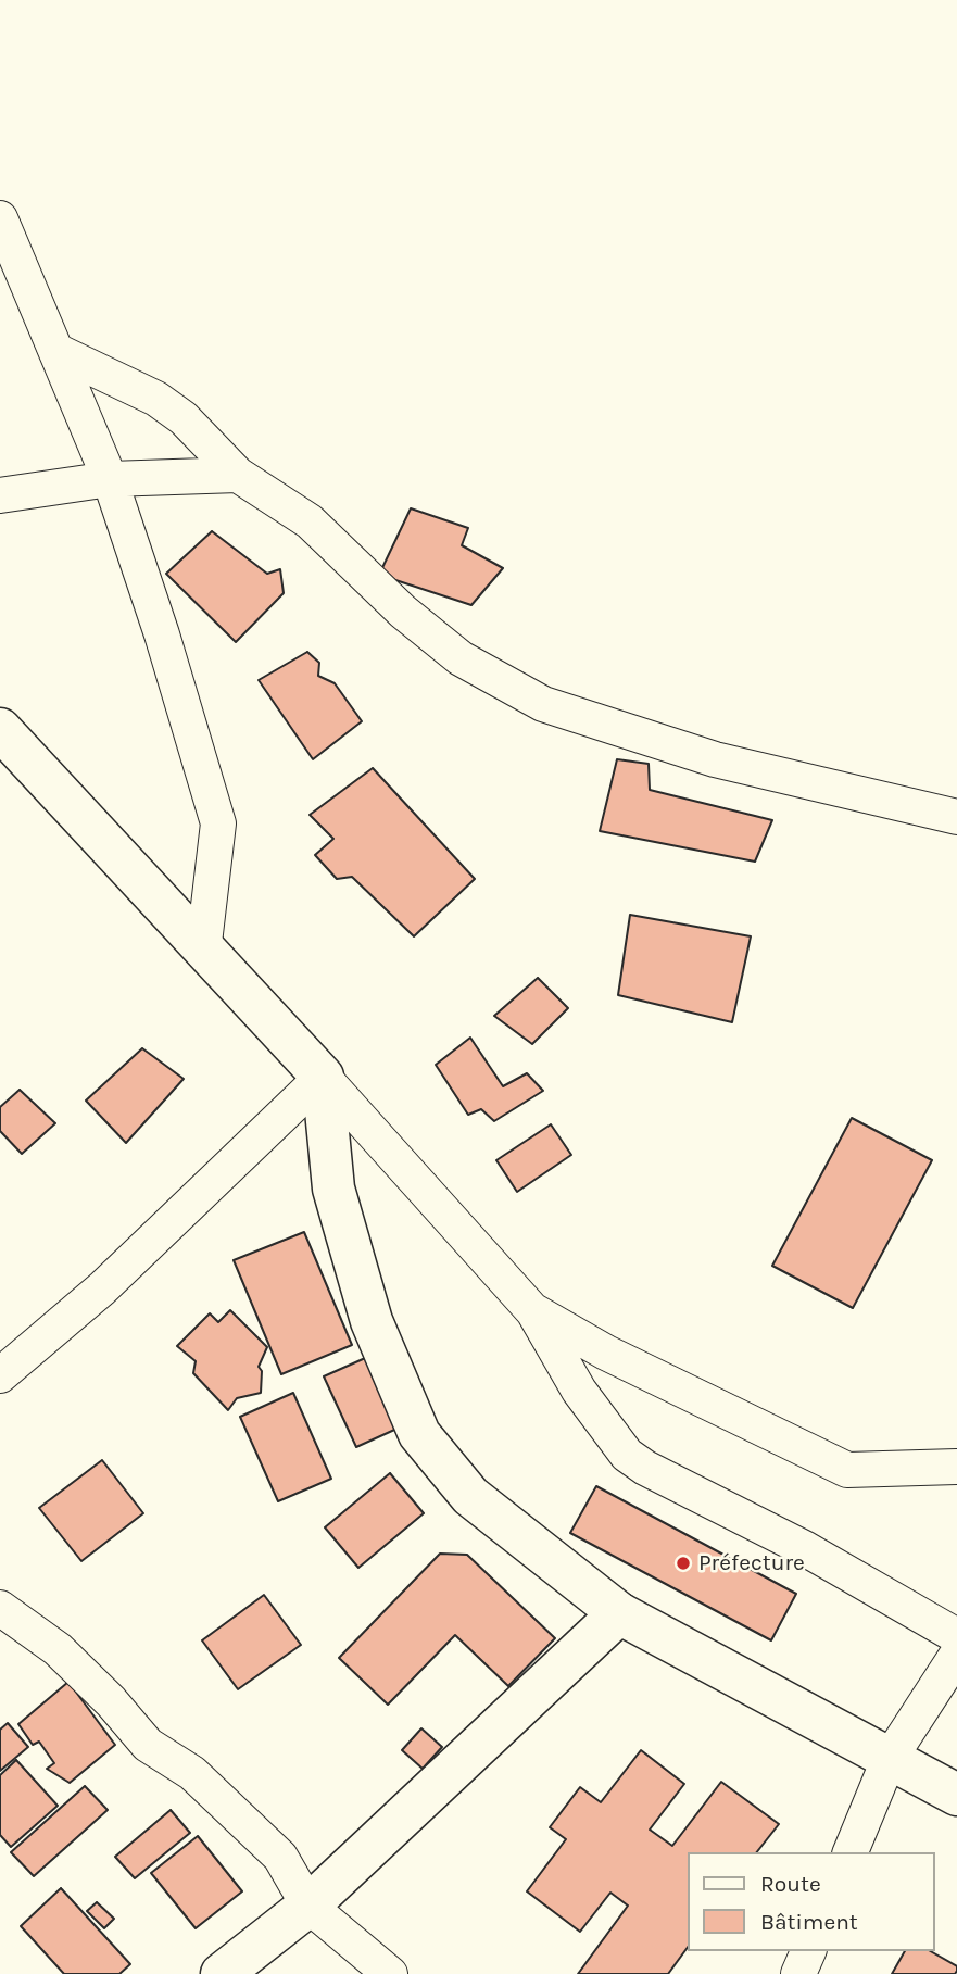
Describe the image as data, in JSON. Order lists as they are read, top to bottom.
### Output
{
  "places": ["Préfecture"],
  "legend": ["Route", "Bâtiment"]
}
